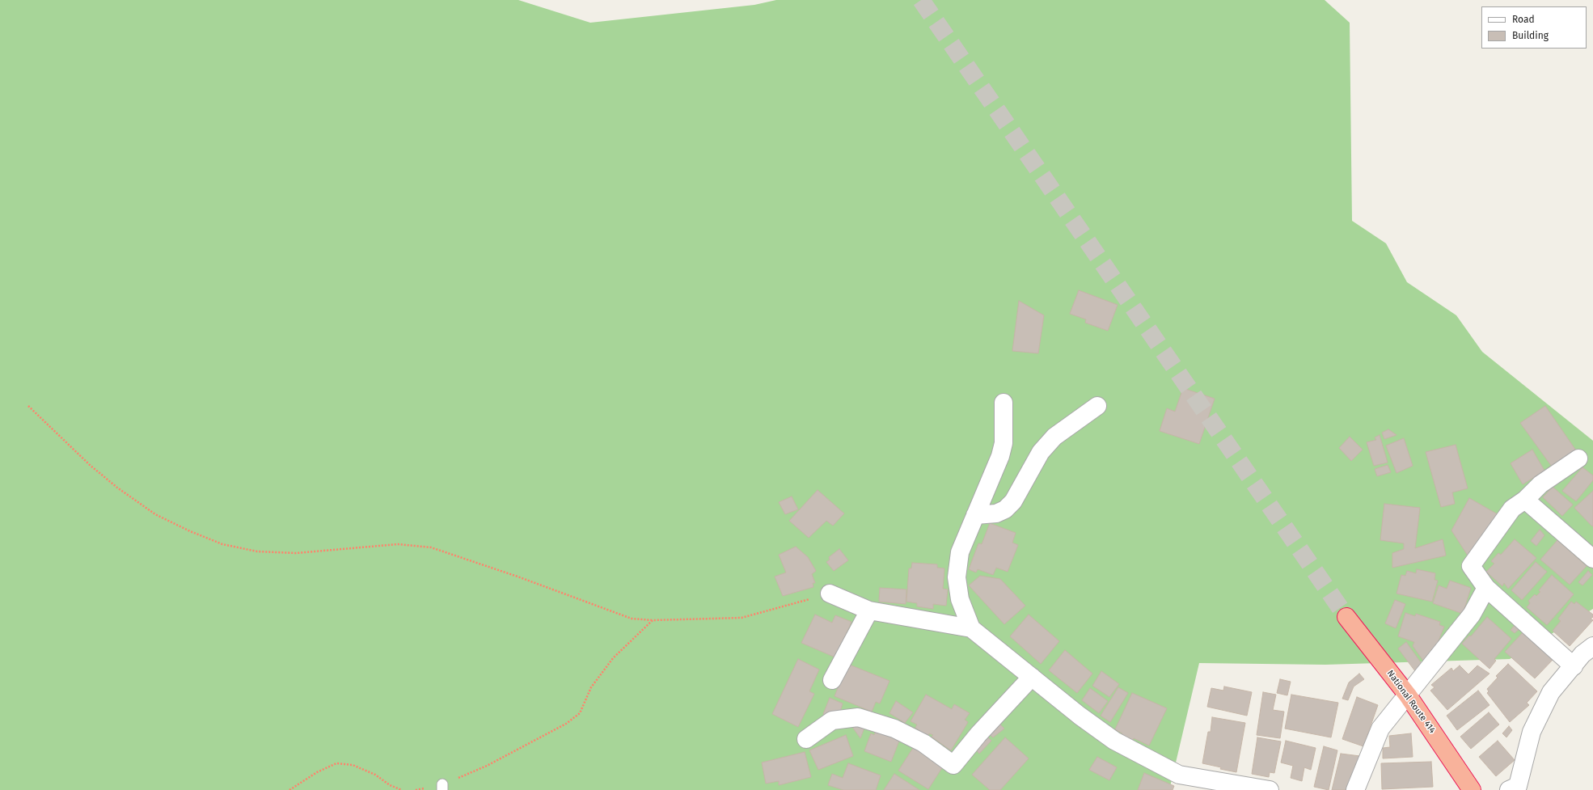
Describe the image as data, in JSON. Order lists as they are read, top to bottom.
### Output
{
  "streets": {
    "highway": ["National Route 414"]
  },
  "legend": ["Road", "Building"]
}
